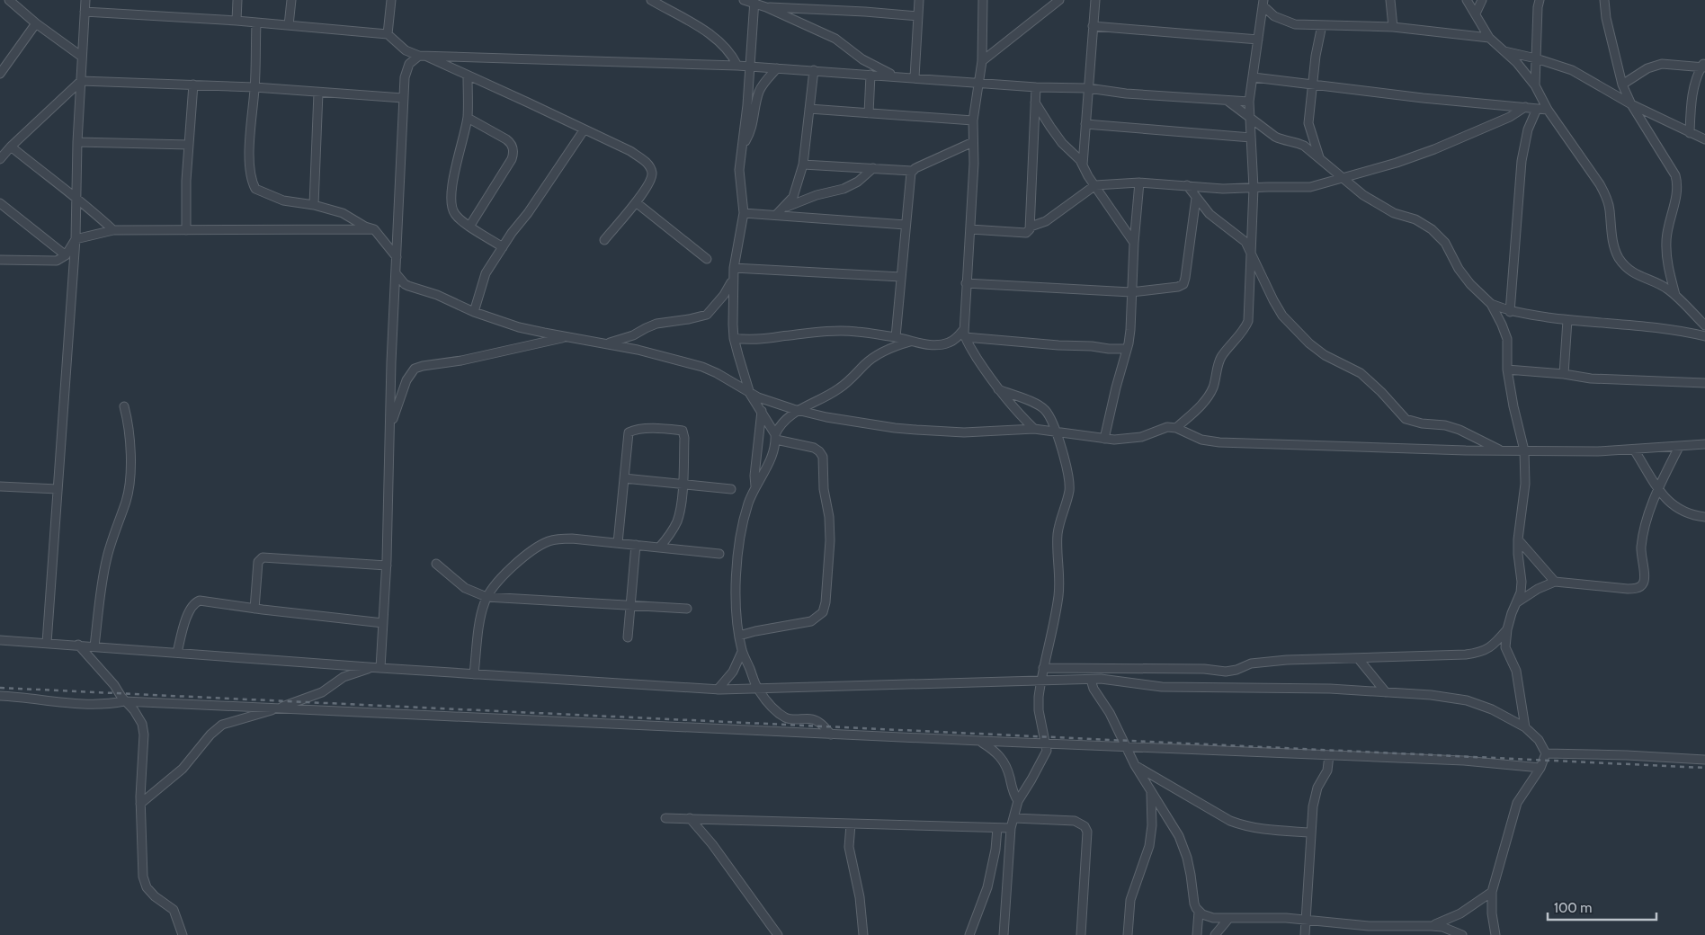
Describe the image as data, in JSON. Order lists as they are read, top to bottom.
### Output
{
  "scale_bar": "100 m"
}
